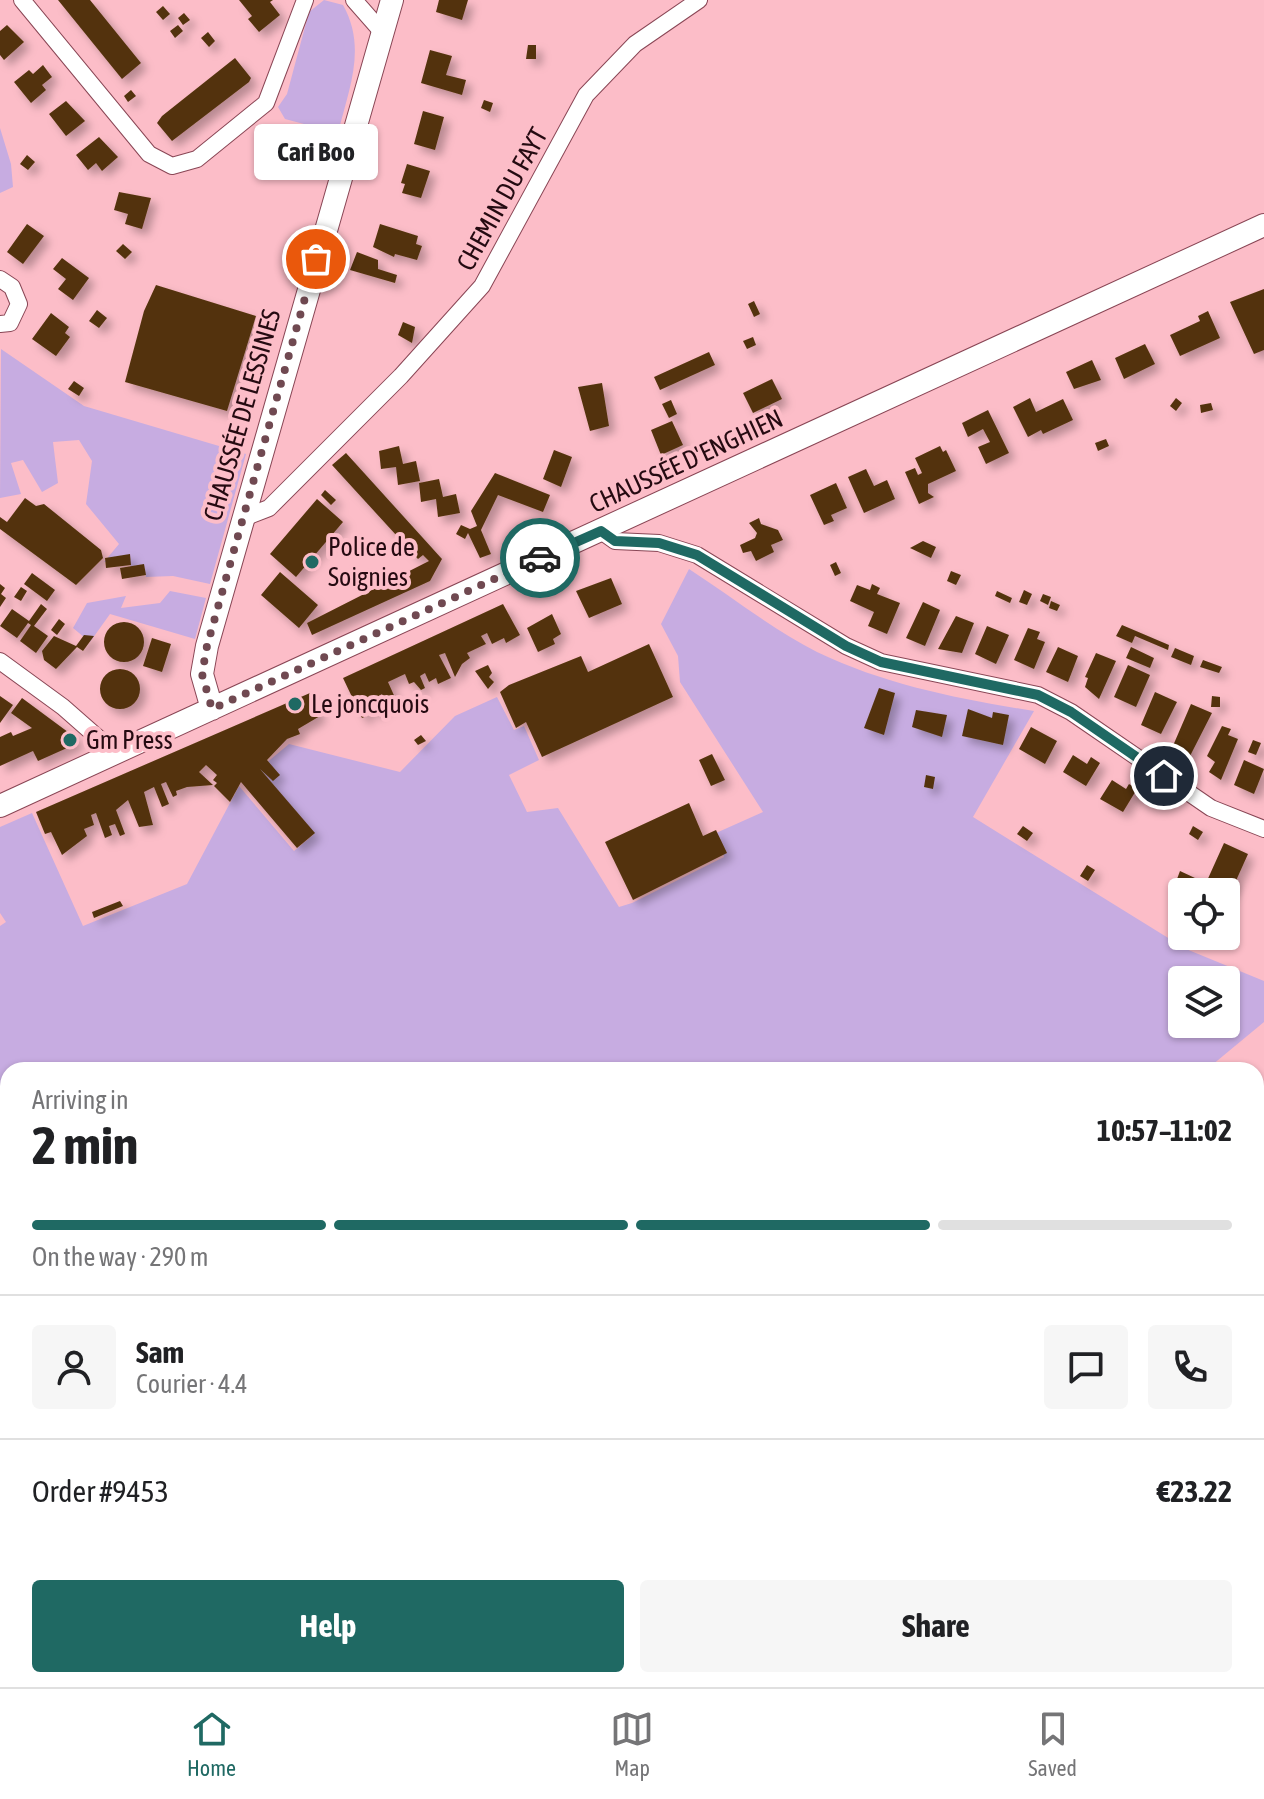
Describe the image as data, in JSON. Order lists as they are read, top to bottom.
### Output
{
  "streets": {
    "main road": ["CHAUSSÉE DE LESSINES", "CHAUSSÉE D'ENGHIEN"],
    "street": ["CHEMIN DU FAYT"]
  },
  "crossings": [
    ["CHEMIN DU FAYT", "CHAUSSÉE DE LESSINES"],
    ["CHAUSSÉE DE LESSINES", "CHAUSSÉE D'ENGHIEN"]
  ],
  "places": [
    "Cari Boo",
    "Police de Soignies",
    "Le joncquois",
    "Gm Press"
  ],
  "page": {
    "bubble": "Cari Boo",
    "heading": ["2 min", "Arriving in", "10:57–11:02"],
    "panel": [
      "Sam",
      "Courier · 4.4",
      "Order #9453",
      "€23.22"
    ],
    "bar": "On the way · 290 m",
    "buttons": ["Help", "Share"],
    "tabs": ["Home", "Map", "Saved"]
  }
}
